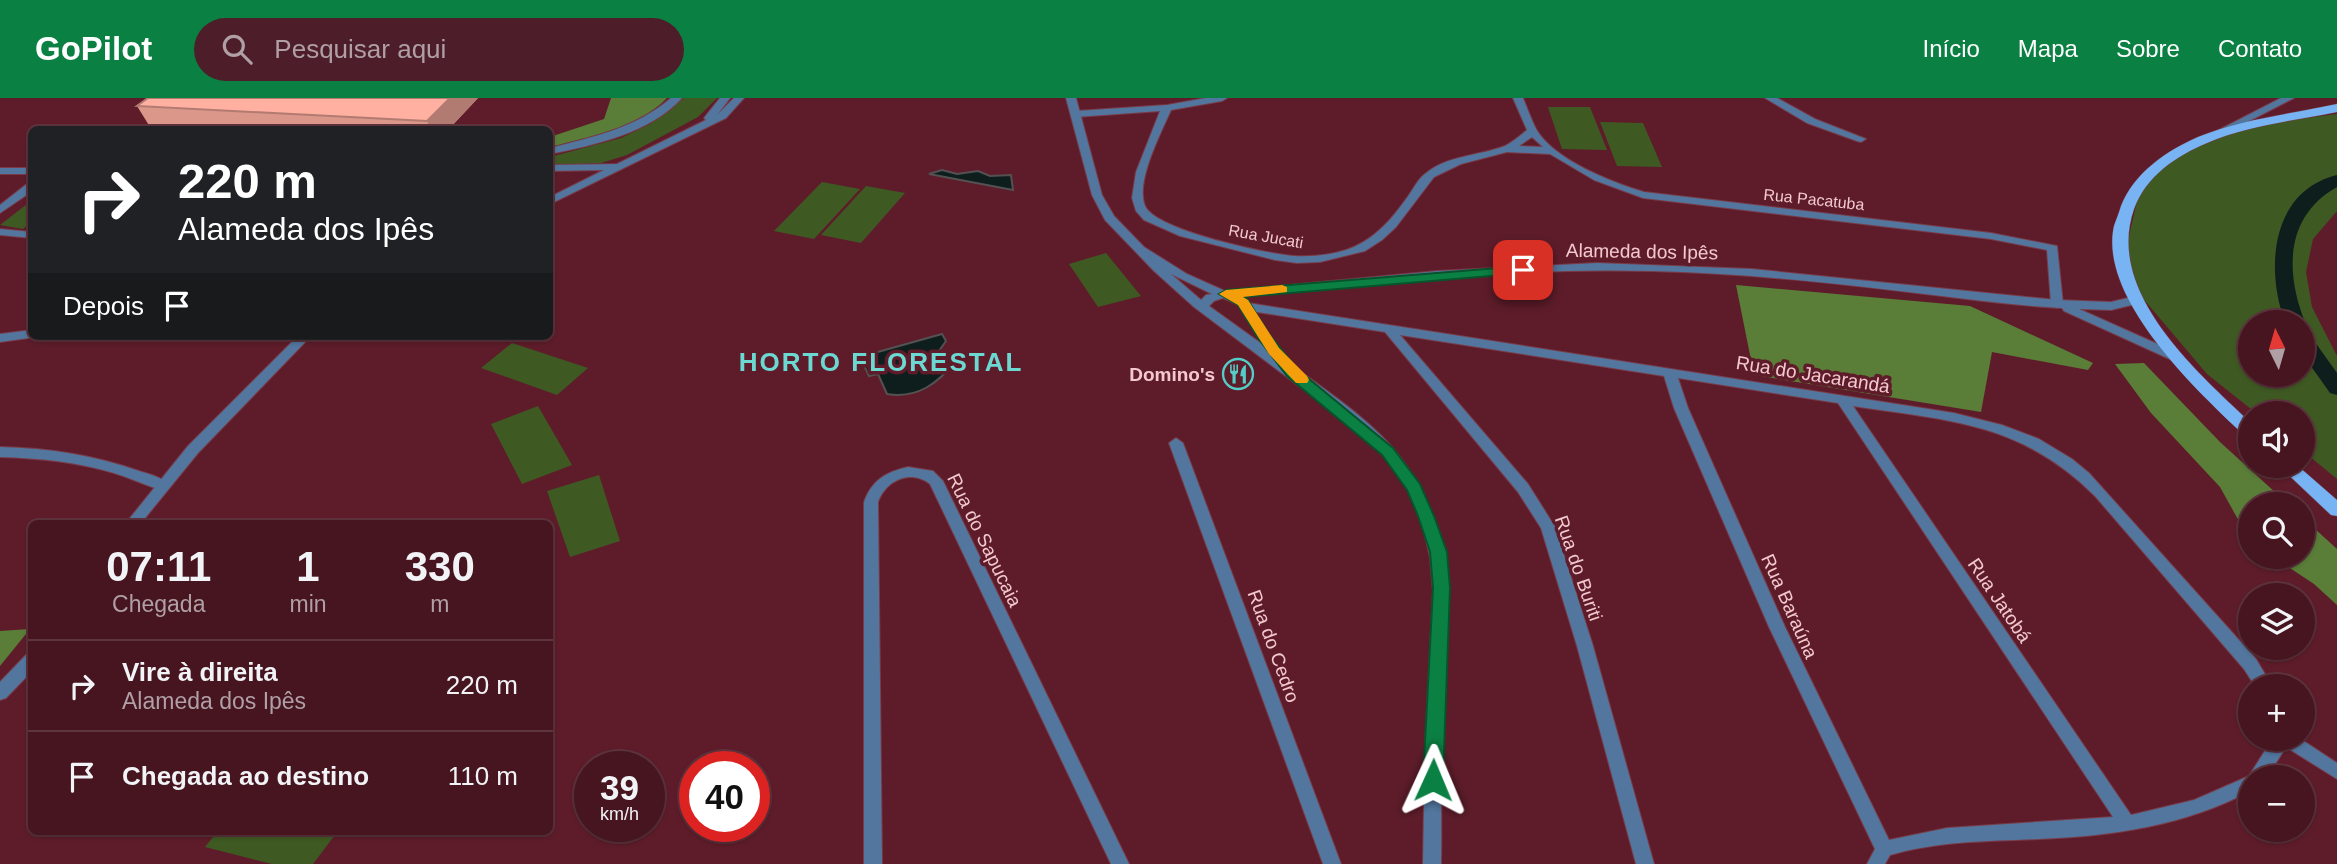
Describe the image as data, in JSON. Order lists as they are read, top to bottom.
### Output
{
  "streets": {
    "street": [
      "Rua Pacatuba",
      "Rua Jucati",
      "Alameda dos Ipês",
      "Rua do Jacarandá",
      "Rua do Sapucaia",
      "Rua do Buriti",
      "Rua Jatobá",
      "Rua Baraúna",
      "Rua do Cedro"
    ]
  },
  "crossings": [
    ["Rua Pacatuba", "Rua Jucati"],
    ["Rua Pacatuba", "Alameda dos Ipês"],
    ["Rua do Jacarandá", "Rua do Buriti"],
    ["Rua do Jacarandá", "Rua Jatobá"],
    ["Rua do Jacarandá", "Rua Baraúna"]
  ],
  "districts": ["HORTO FLORESTAL"],
  "places": {
    "restaurant": ["Domino's"]
  },
  "north": "top",
  "page": {
    "header": "GoPilot",
    "search": "Pesquisar aqui",
    "nav": [
      "Início",
      "Mapa",
      "Sobre",
      "Contato"
    ],
    "turn": ["220 m", "Alameda dos Ipês"],
    "then": "Depois",
    "map_buttons": ["+", "−"],
    "eta": [
      "07:11",
      "Chegada",
      "1",
      "min",
      "330",
      "m"
    ],
    "list": [
      {
        "name": "Vire à direita",
        "note": "Alameda dos Ipês",
        "value": "220 m"
      },
      {
        "name": "Chegada ao destino",
        "value": "110 m"
      }
    ],
    "speed": "39 km/h",
    "limit": "40"
  }
}
